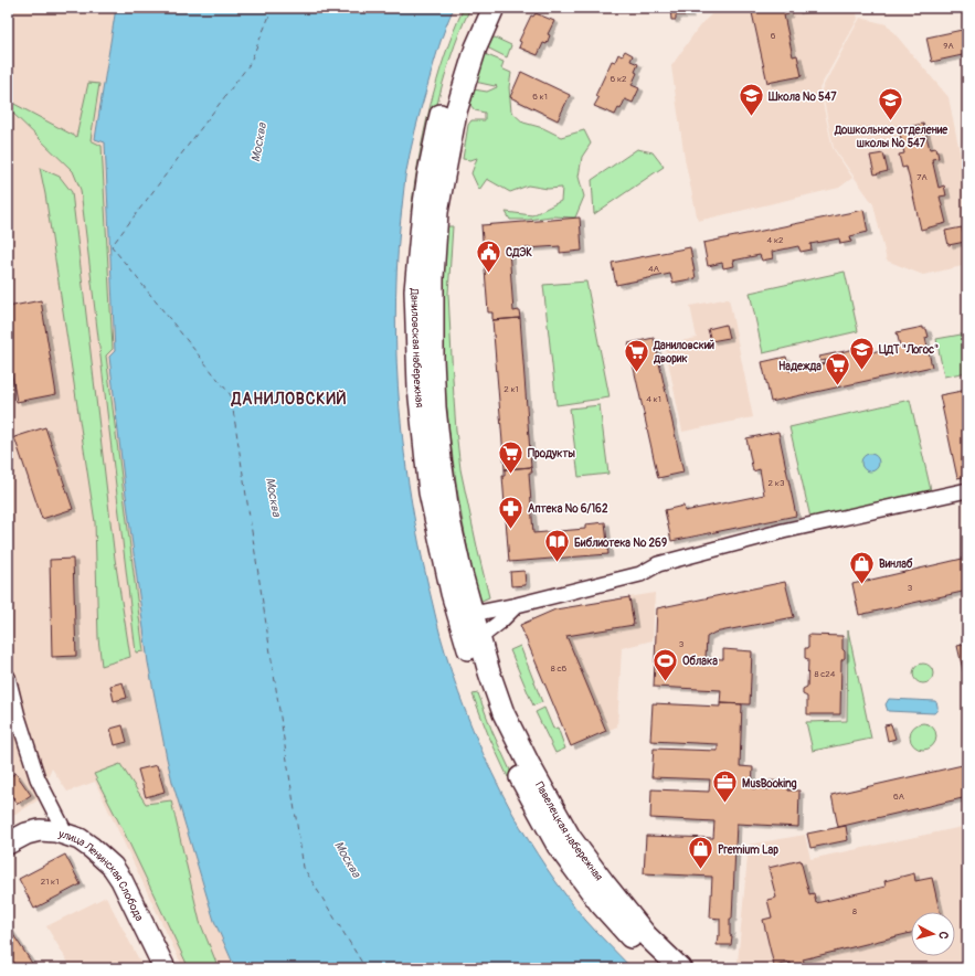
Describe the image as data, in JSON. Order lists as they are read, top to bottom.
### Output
{
  "streets": {
    "main road": ["Даниловская набережная", "Павелецкая набережная", "улица Ленинская Слобода"]
  },
  "crossings": [
    ["Даниловская набережная", "Павелецкая набережная"]
  ],
  "districts": ["ДАНИЛОВСКИЙ"],
  "water": ["Москва"],
  "places": {
    "school or university": ["Школа № 547", "Дошкольное отделение школы № 547", "ЦДТ \"Логос\""],
    "public building": ["СДЭК"],
    "supermarket": ["Даниловский дворик", "Надежда", "Продукты"],
    "pharmacy": ["Аптека № 6/162"],
    "library": ["Библиотека № 269"],
    "shop": ["Винлаб", "Premium Lap"],
    "sports": ["Облака"],
    "office": ["MusBooking"]
  },
  "house_numbers": [
    "6",
    "9А",
    "6 к2",
    "6 к1",
    "7А",
    "4 к2",
    "4А",
    "2 к1",
    "4 к1",
    "2 к3",
    "3",
    "3",
    "8 с6",
    "8 с24",
    "6А",
    "21 к1",
    "8"
  ],
  "north": "right"
}
